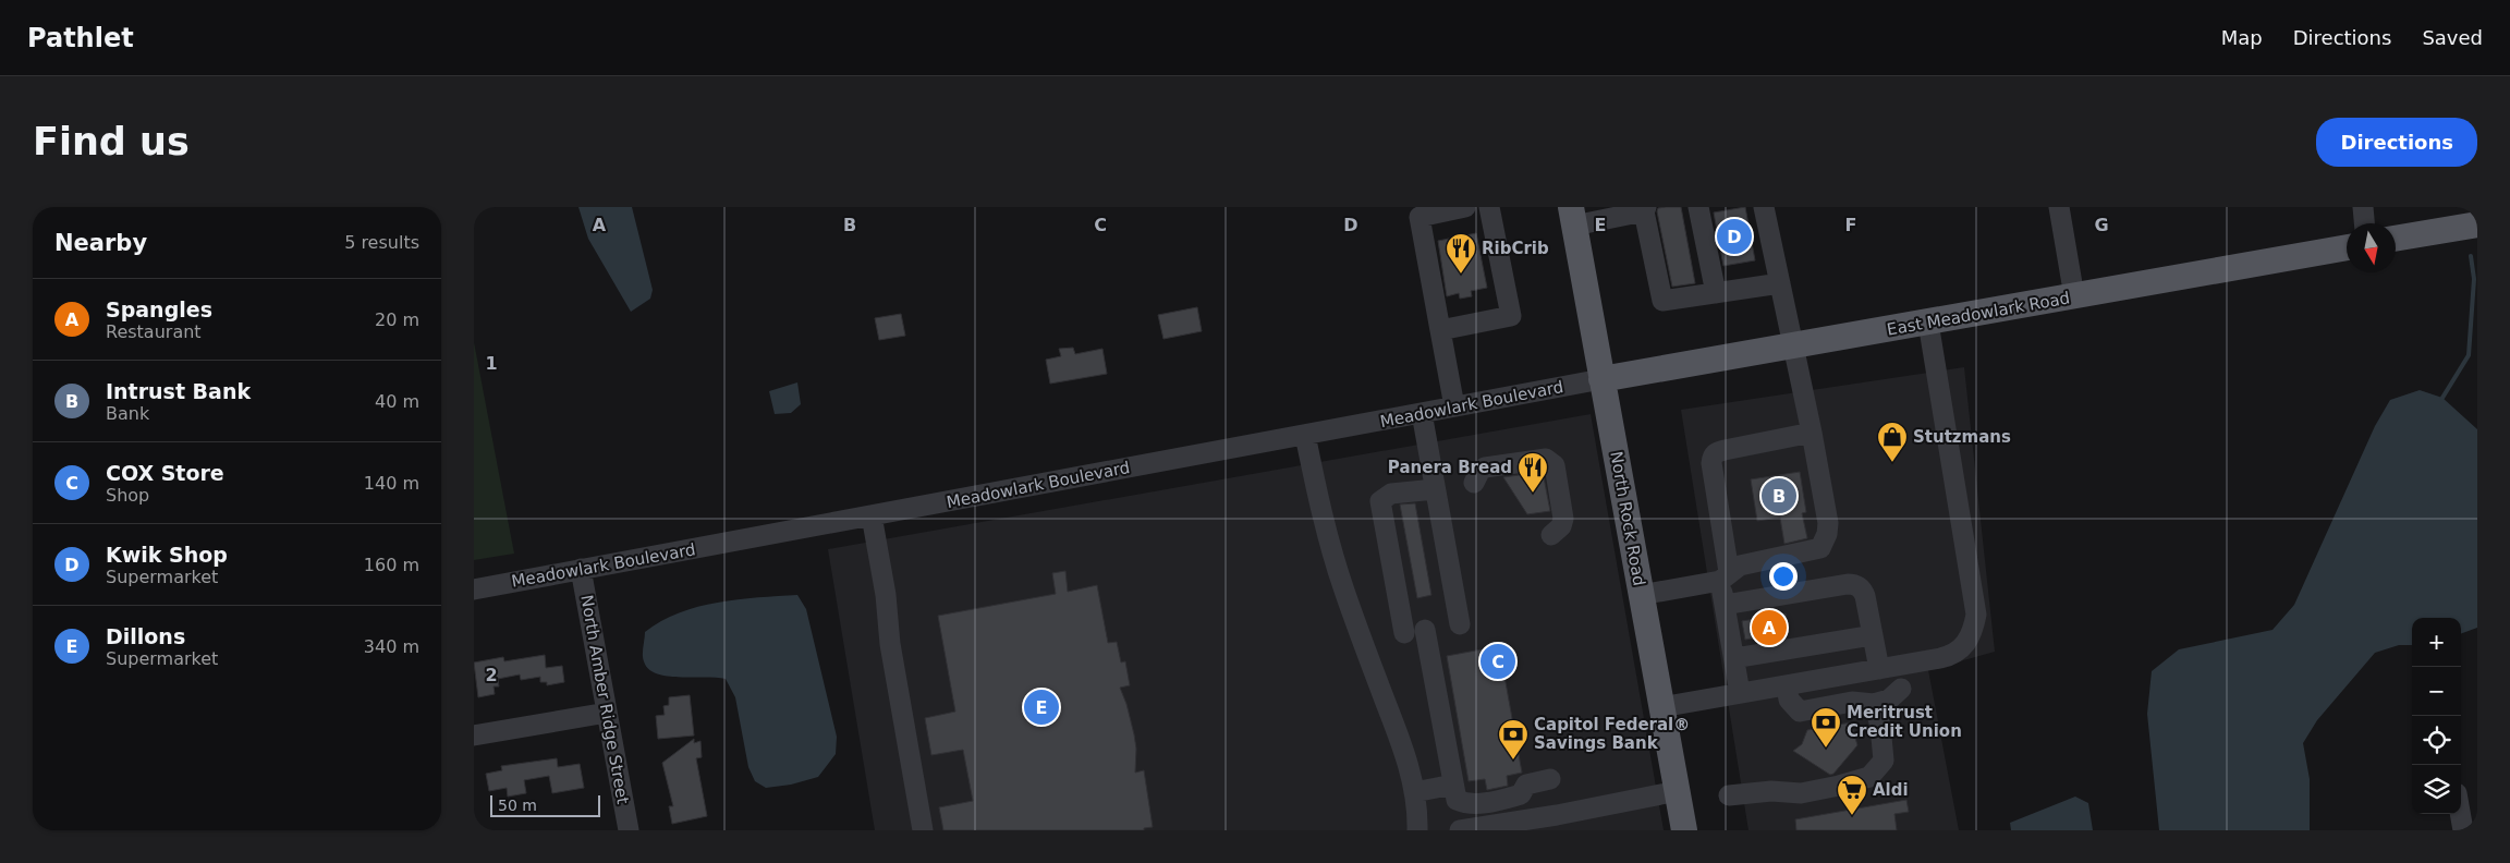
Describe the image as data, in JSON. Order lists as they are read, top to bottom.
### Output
{
  "streets": {
    "main road": ["East Meadowlark Road", "North Rock Road"],
    "street": ["Meadowlark Boulevard", "North Amber Ridge Street"]
  },
  "crossings": [
    ["East Meadowlark Road", "Meadowlark Boulevard"],
    ["East Meadowlark Road", "North Rock Road"],
    ["Meadowlark Boulevard", "North Rock Road"],
    ["Meadowlark Boulevard", "North Amber Ridge Street"]
  ],
  "places": {
    "restaurant": ["RibCrib", "Panera Bread"],
    "shop": ["Stutzmans"],
    "bank": ["Meritrust Credit Union", "Capitol Federal® Savings Bank"],
    "supermarket": ["Aldi"]
  },
  "scale_bar": "50 m",
  "north": "bottom",
  "page": {
    "header": "Pathlet",
    "nav": ["Map", "Directions", "Saved"],
    "buttons": "Directions",
    "title": "Find us",
    "heading": ["Nearby", "5 results"],
    "pins": [
      "D",
      "B",
      "A",
      "C",
      "E"
    ],
    "list": [
      {
        "mark": "A",
        "name": "Spangles",
        "note": "Restaurant",
        "value": "20 m"
      },
      {
        "mark": "B",
        "name": "Intrust Bank",
        "note": "Bank",
        "value": "40 m"
      },
      {
        "mark": "C",
        "name": "COX Store",
        "note": "Shop",
        "value": "140 m"
      },
      {
        "mark": "D",
        "name": "Kwik Shop",
        "note": "Supermarket",
        "value": "160 m"
      },
      {
        "mark": "E",
        "name": "Dillons",
        "note": "Supermarket",
        "value": "340 m"
      }
    ],
    "map_buttons": ["+", "−"],
    "scale": "50 m"
  },
  "grid": {
    "columns": [
      "A",
      "B",
      "C",
      "D",
      "E",
      "F",
      "G"
    ],
    "rows": ["1", "2"]
  }
}
